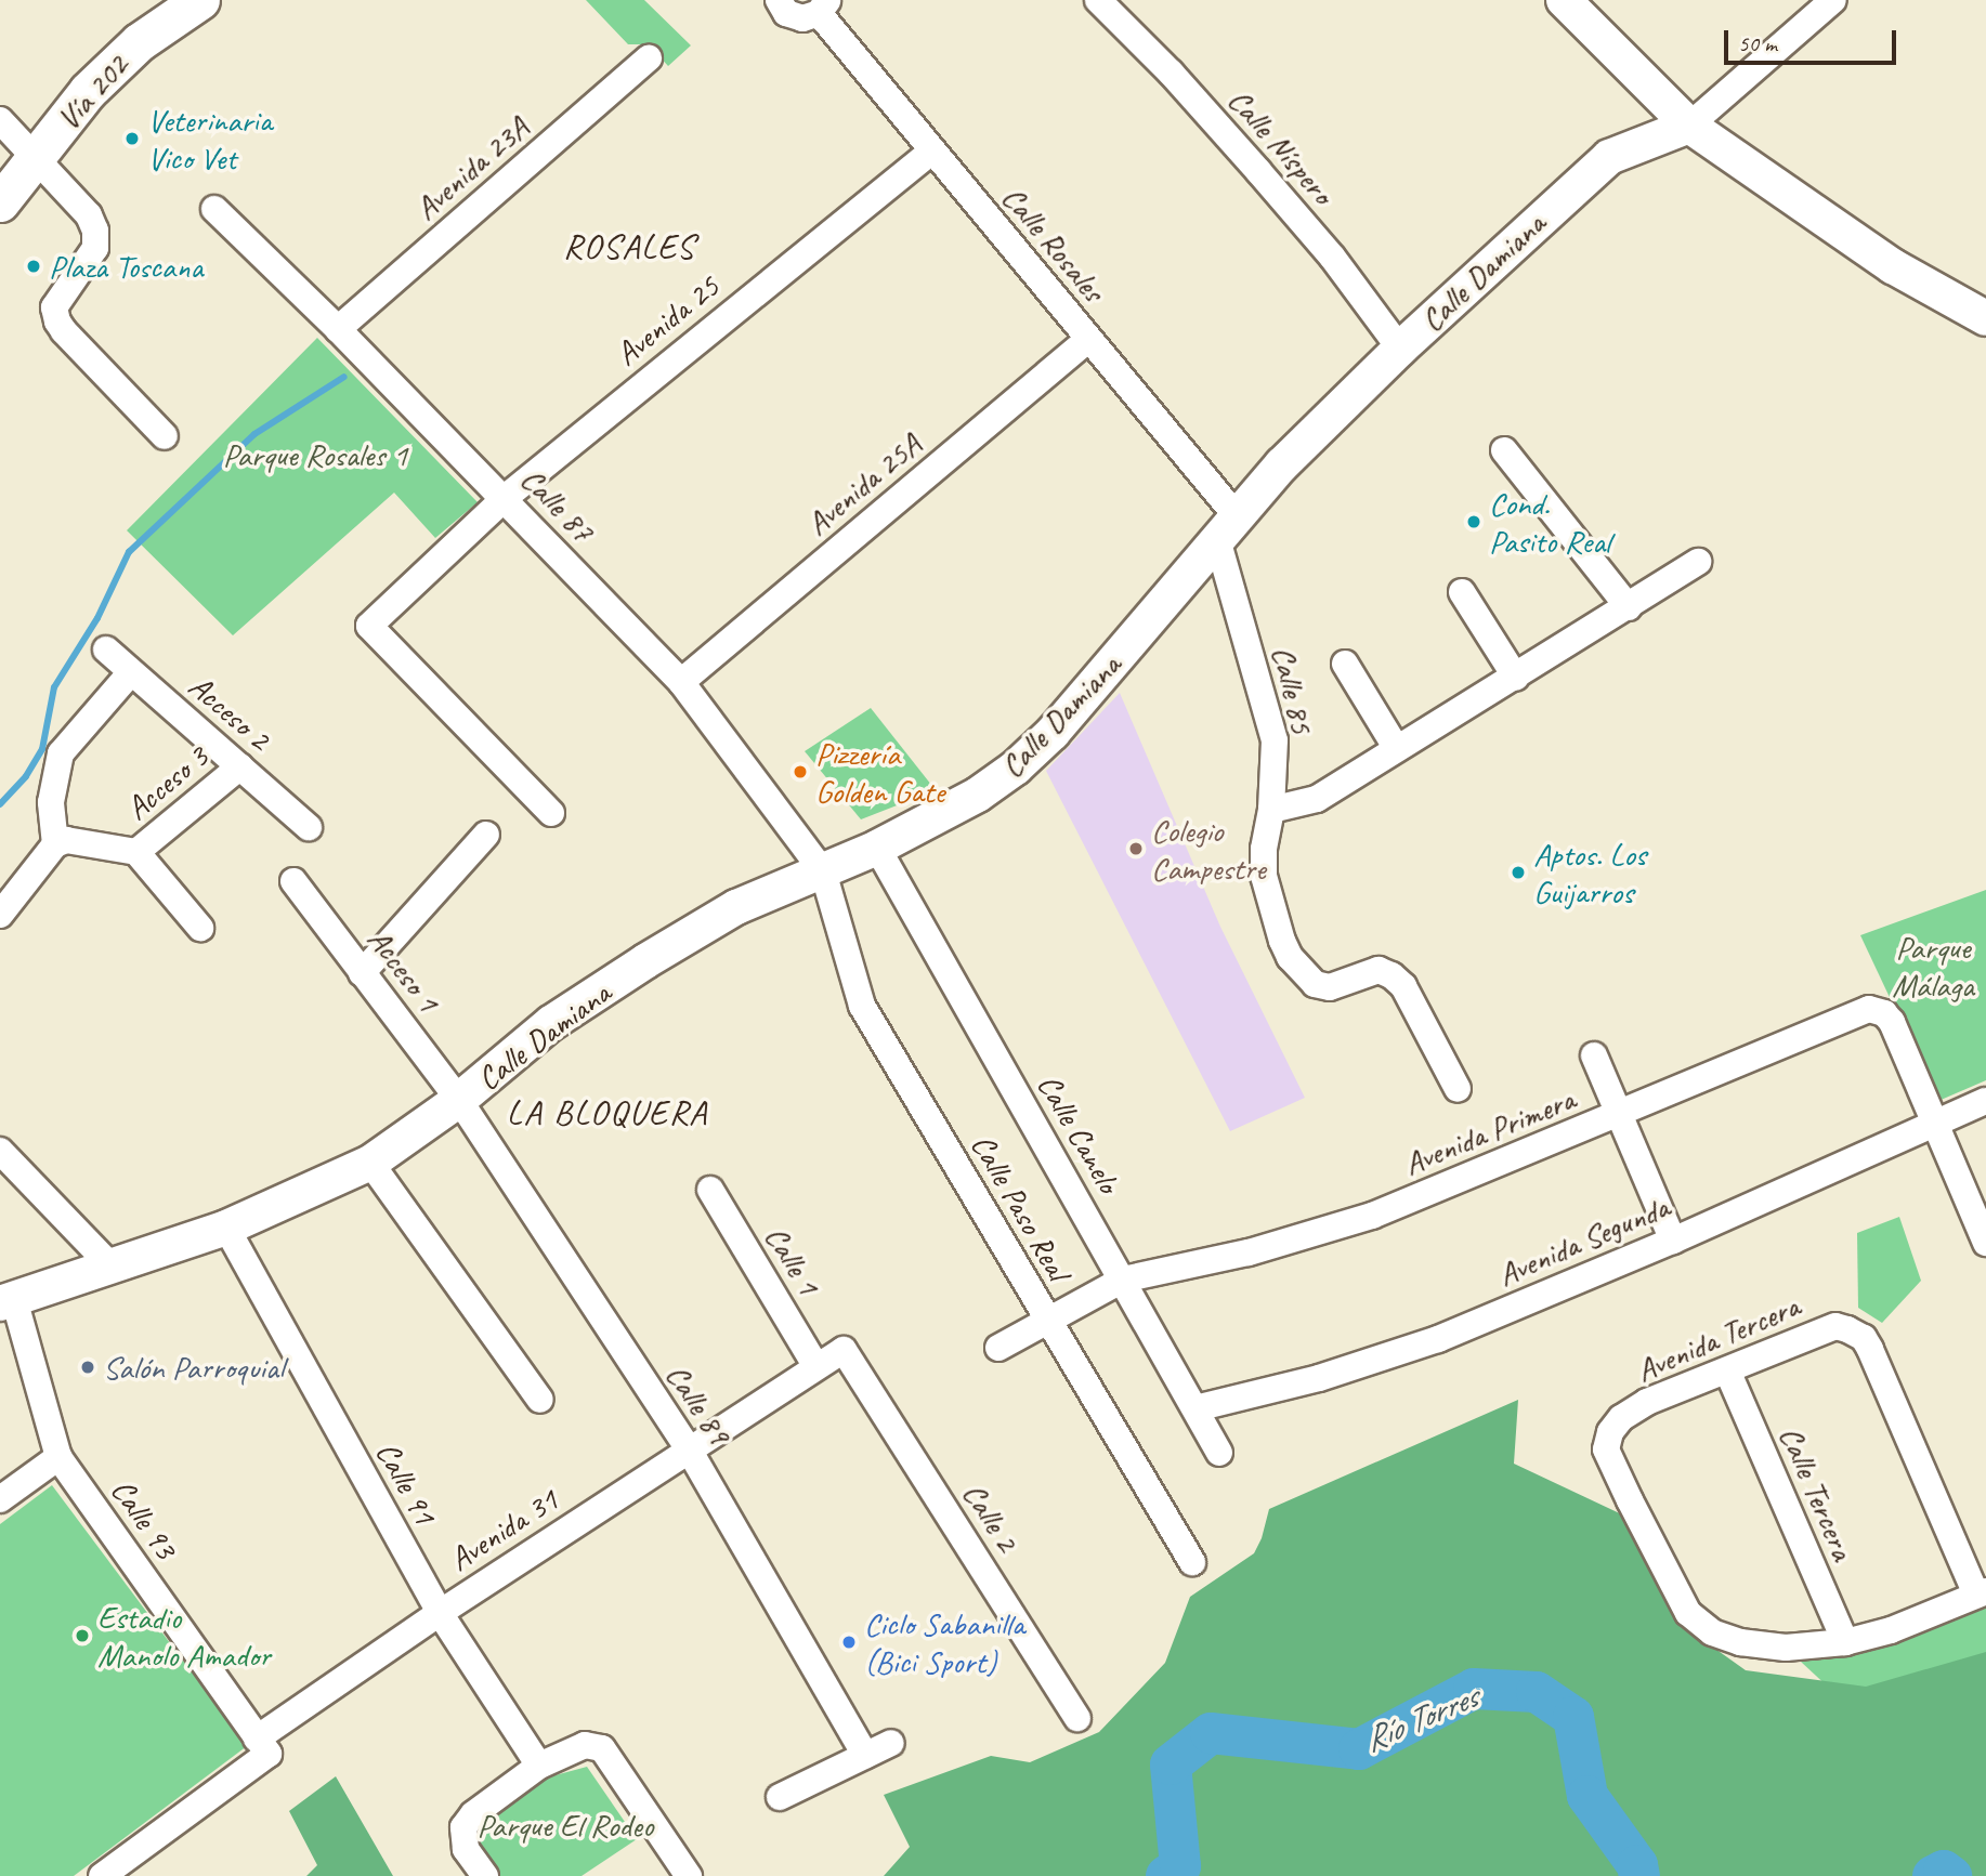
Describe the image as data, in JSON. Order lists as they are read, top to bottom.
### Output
{
  "streets": {
    "main road": ["Vía 202"],
    "street": [
      "Calle Níspero",
      "Avenida 23A",
      "Calle Rosales",
      "Calle Damiana",
      "Avenida 25",
      "Avenida 25A",
      "Calle 87",
      "Calle 85",
      "Acceso 2",
      "Acceso 3",
      "Acceso 1",
      "Avenida Primera",
      "Calle Canelo",
      "Calle Paso Real",
      "Avenida Segunda",
      "Calle 1",
      "Avenida Tercera",
      "Calle 89",
      "Calle 91",
      "Calle Tercera",
      "Calle 2",
      "Calle 93",
      "Avenida 31"
    ]
  },
  "crossings": [
    ["Calle Níspero", "Calle Damiana"],
    ["Avenida 23A", "Calle 87"],
    ["Calle Rosales", "Calle Damiana"],
    ["Calle Rosales", "Avenida 25"],
    ["Calle Rosales", "Avenida 25A"],
    ["Calle Rosales", "Calle 85"],
    ["Calle Damiana", "Calle 87"],
    ["Calle Damiana", "Calle 85"],
    ["Calle Damiana", "Acceso 1"],
    ["Calle Damiana", "Calle Canelo"],
    ["Calle Damiana", "Calle Paso Real"],
    ["Calle Damiana", "Calle 89"],
    ["Calle Damiana", "Calle 91"],
    ["Calle Damiana", "Calle 93"],
    ["Avenida 25", "Calle 87"],
    ["Avenida 25A", "Calle 87"],
    ["Calle 87", "Calle Paso Real"],
    ["Acceso 2", "Acceso 3"],
    ["Acceso 1", "Calle 89"],
    ["Avenida Primera", "Calle Canelo"],
    ["Avenida Primera", "Calle Paso Real"],
    ["Avenida Primera", "Avenida Segunda"],
    ["Calle Canelo", "Avenida Segunda"],
    ["Calle 1", "Avenida 31"],
    ["Avenida Tercera", "Calle Tercera"],
    ["Calle 89", "Avenida 31"],
    ["Calle 91", "Avenida 31"],
    ["Calle 2", "Avenida 31"],
    ["Calle 93", "Avenida 31"]
  ],
  "districts": ["ROSALES", "LA BLOQUERA"],
  "water": ["Río Torres"],
  "parks": ["Parque Rosales 1", "Parque Málaga", "Parque El Rodeo"],
  "places": [
    "Veterinaria Vico Vet",
    "Plaza Toscana",
    "Cond. Pasito Real",
    "Pizzería Golden Gate",
    "Colegio Campestre",
    "Aptos. Los Guijarros",
    "Salón Parroquial",
    "Estadio Manolo Amador",
    "Ciclo Sabanilla (Bici Sport)"
  ],
  "scale_bar": "50 m"
}
